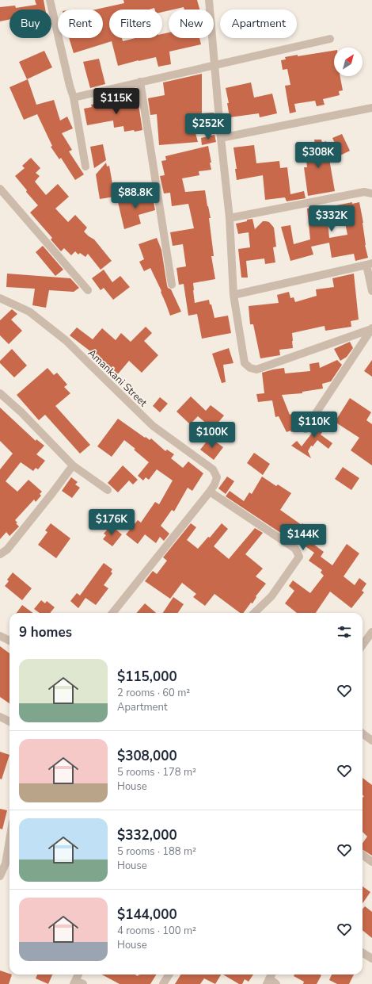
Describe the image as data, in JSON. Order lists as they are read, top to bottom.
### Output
{
  "streets": {
    "street": ["Amankani Street"]
  },
  "north": "top right",
  "page": {
    "chip": [
      "Buy",
      "Rent",
      "Filters",
      "New",
      "Apartment"
    ],
    "price": [
      "$115K",
      "$252K",
      "$308K",
      "$88.8K",
      "$332K",
      "$110K",
      "$100K",
      "$176K",
      "$144K"
    ],
    "heading": "9 homes",
    "list": [
      {
        "name": "$115,000",
        "note": "2 rooms · 60 m² · Apartment"
      },
      {
        "name": "$308,000",
        "note": "5 rooms · 178 m² · House"
      },
      {
        "name": "$332,000",
        "note": "5 rooms · 188 m² · House"
      },
      {
        "name": "$144,000",
        "note": "4 rooms · 100 m² · House"
      }
    ]
  }
}
